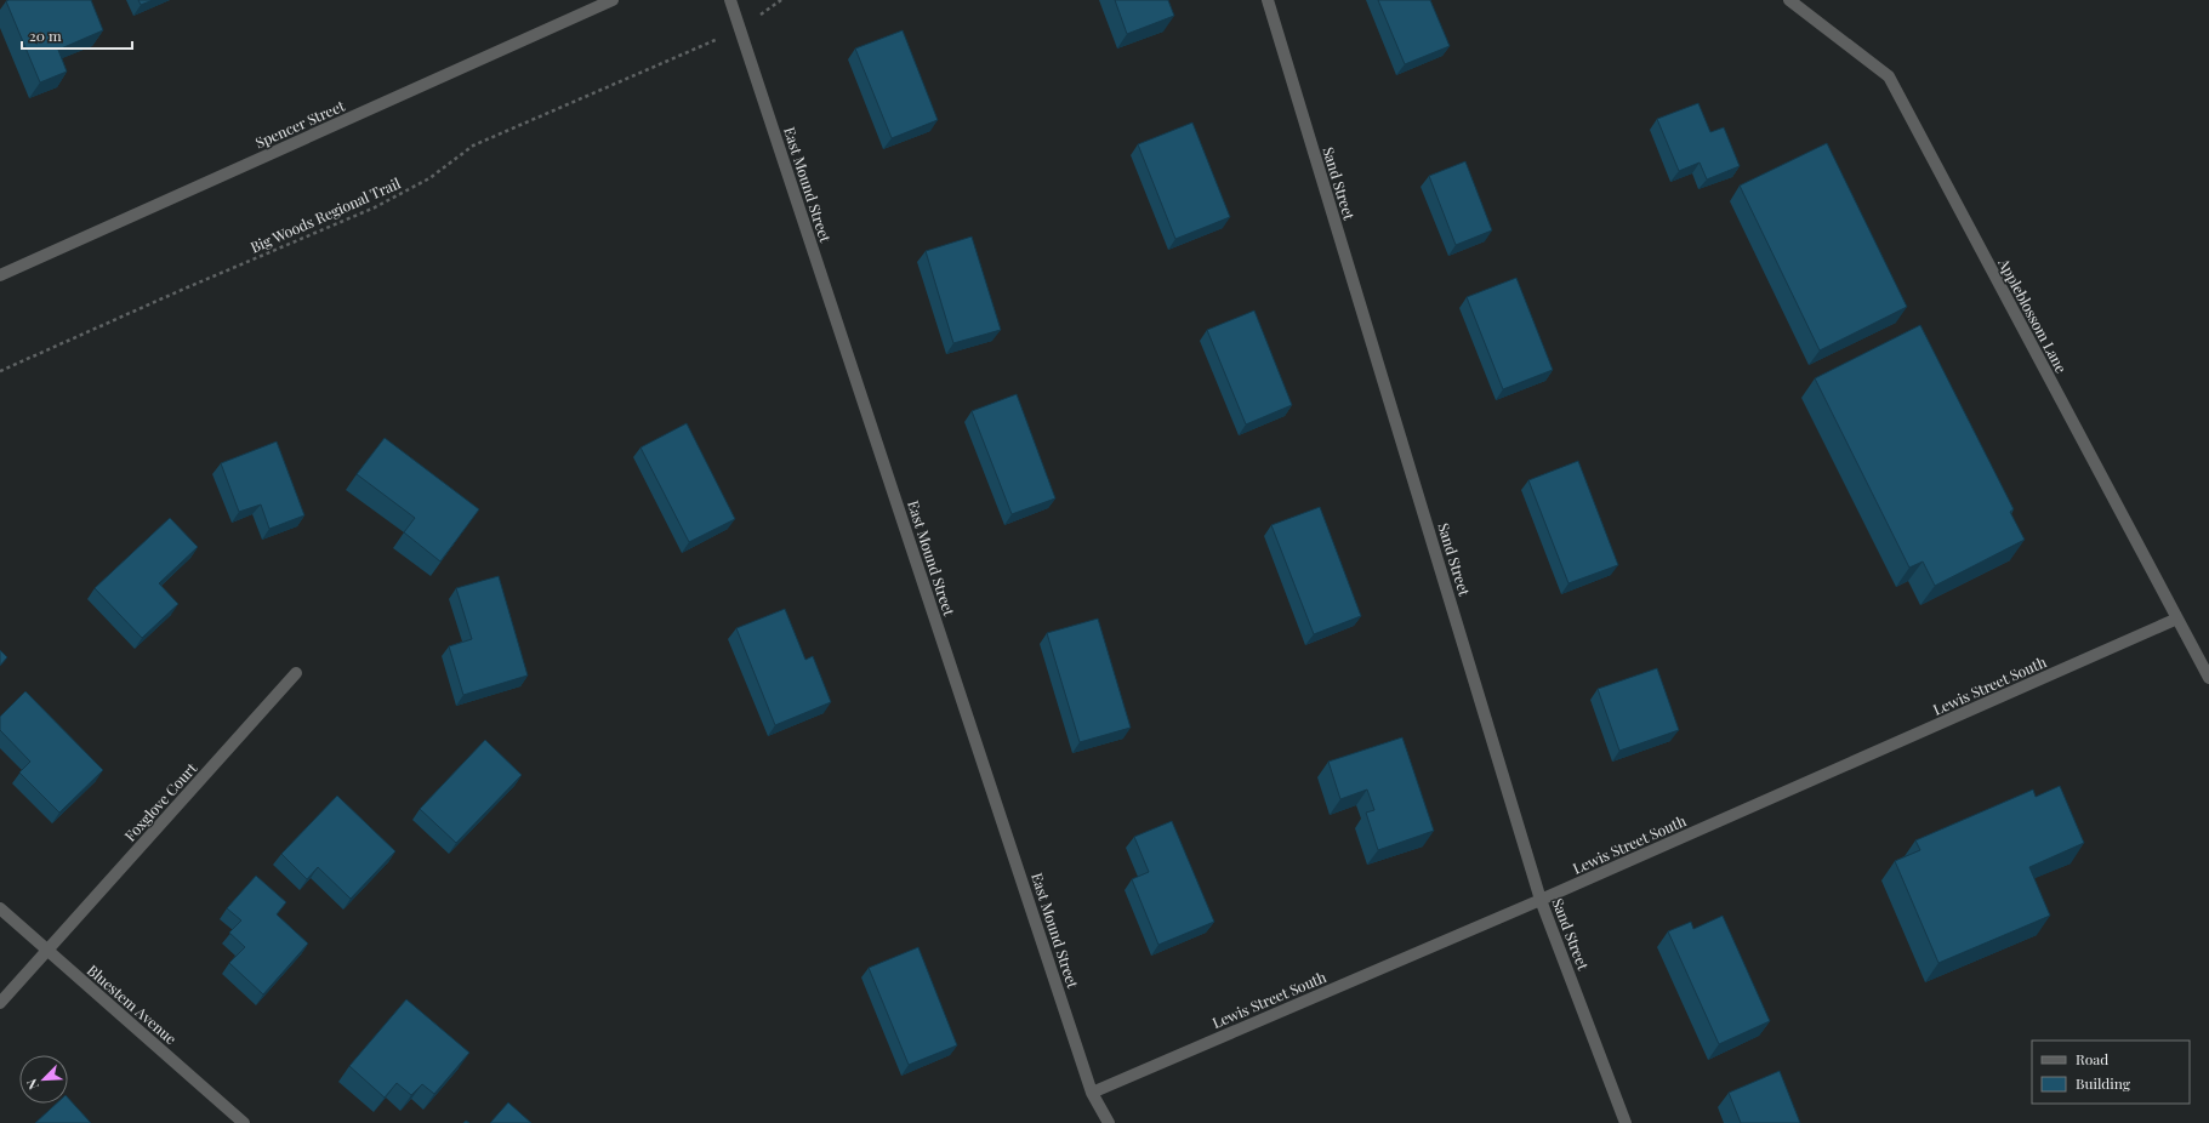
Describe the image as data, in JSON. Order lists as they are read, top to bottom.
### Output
{
  "streets": {
    "street": [
      "Spencer Street",
      "Sand Street",
      "East Mound Street",
      "Appleblossom Lane",
      "Lewis Street South",
      "Foxglove Court",
      "Bluestem Avenue"
    ],
    "path": ["Big Woods Regional Trail"]
  },
  "crossings": [
    ["Sand Street", "Lewis Street South"],
    ["East Mound Street", "Big Woods Regional Trail"],
    ["East Mound Street", "Lewis Street South"],
    ["Appleblossom Lane", "Lewis Street South"],
    ["Foxglove Court", "Bluestem Avenue"]
  ],
  "legend": ["Road", "Building"],
  "scale_bar": "20 m",
  "north": "bottom left"
}
